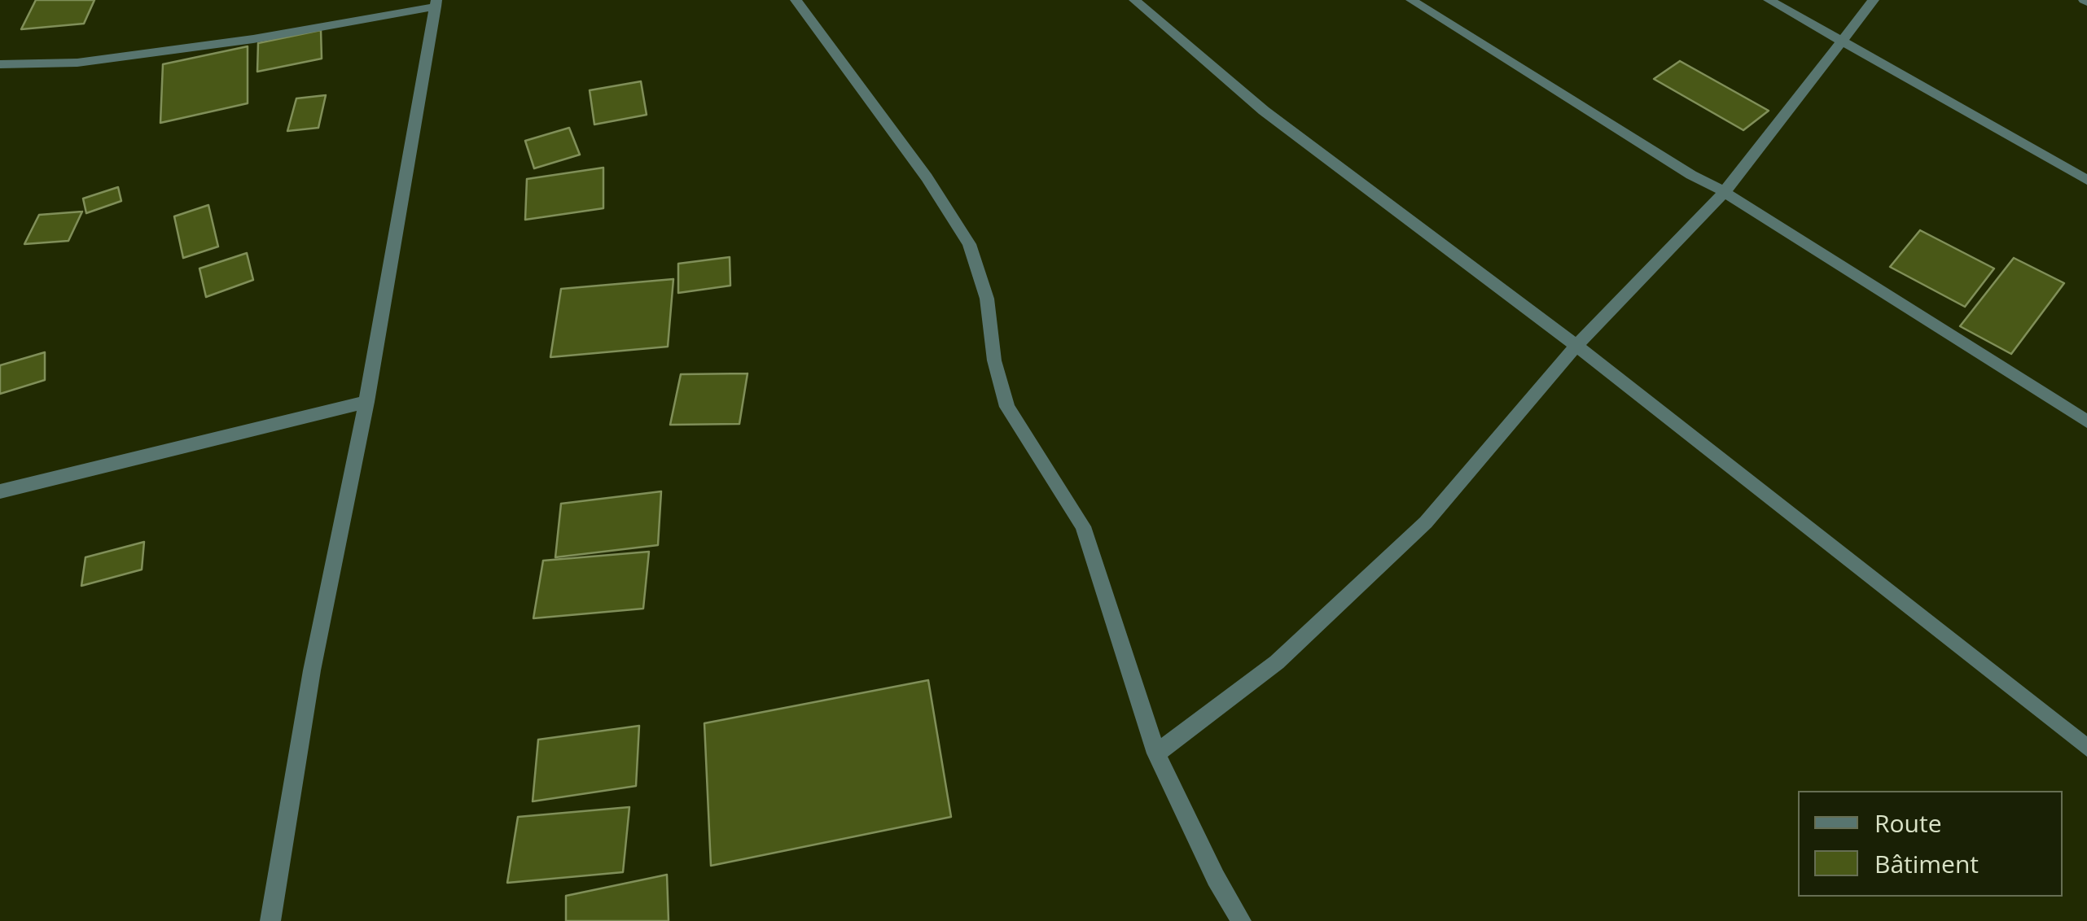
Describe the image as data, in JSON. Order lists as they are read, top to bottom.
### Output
{
  "legend": ["Route", "Bâtiment"]
}
